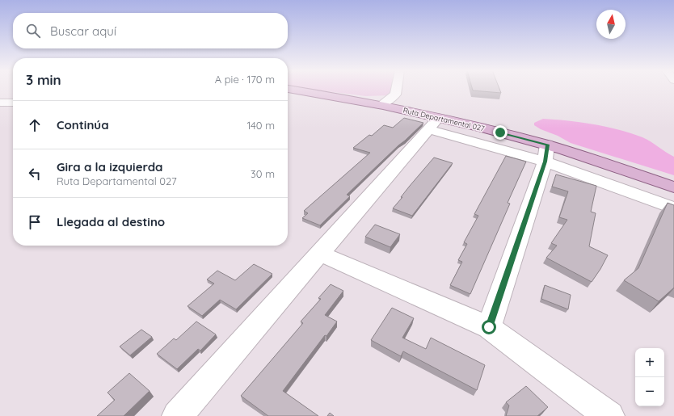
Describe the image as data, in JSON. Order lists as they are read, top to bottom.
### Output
{
  "streets": {
    "main road": ["Ruta Departamental 027"]
  },
  "north": "top",
  "page": {
    "search": "Buscar aquí",
    "heading": ["3 min", "A pie · 170 m"],
    "list": [
      ["Continúa", "140 m"],
      ["Gira a la izquierda", "Ruta Departamental 027", "30 m"],
      "Llegada al destino"
    ],
    "map_buttons": ["+", "−"]
  }
}
